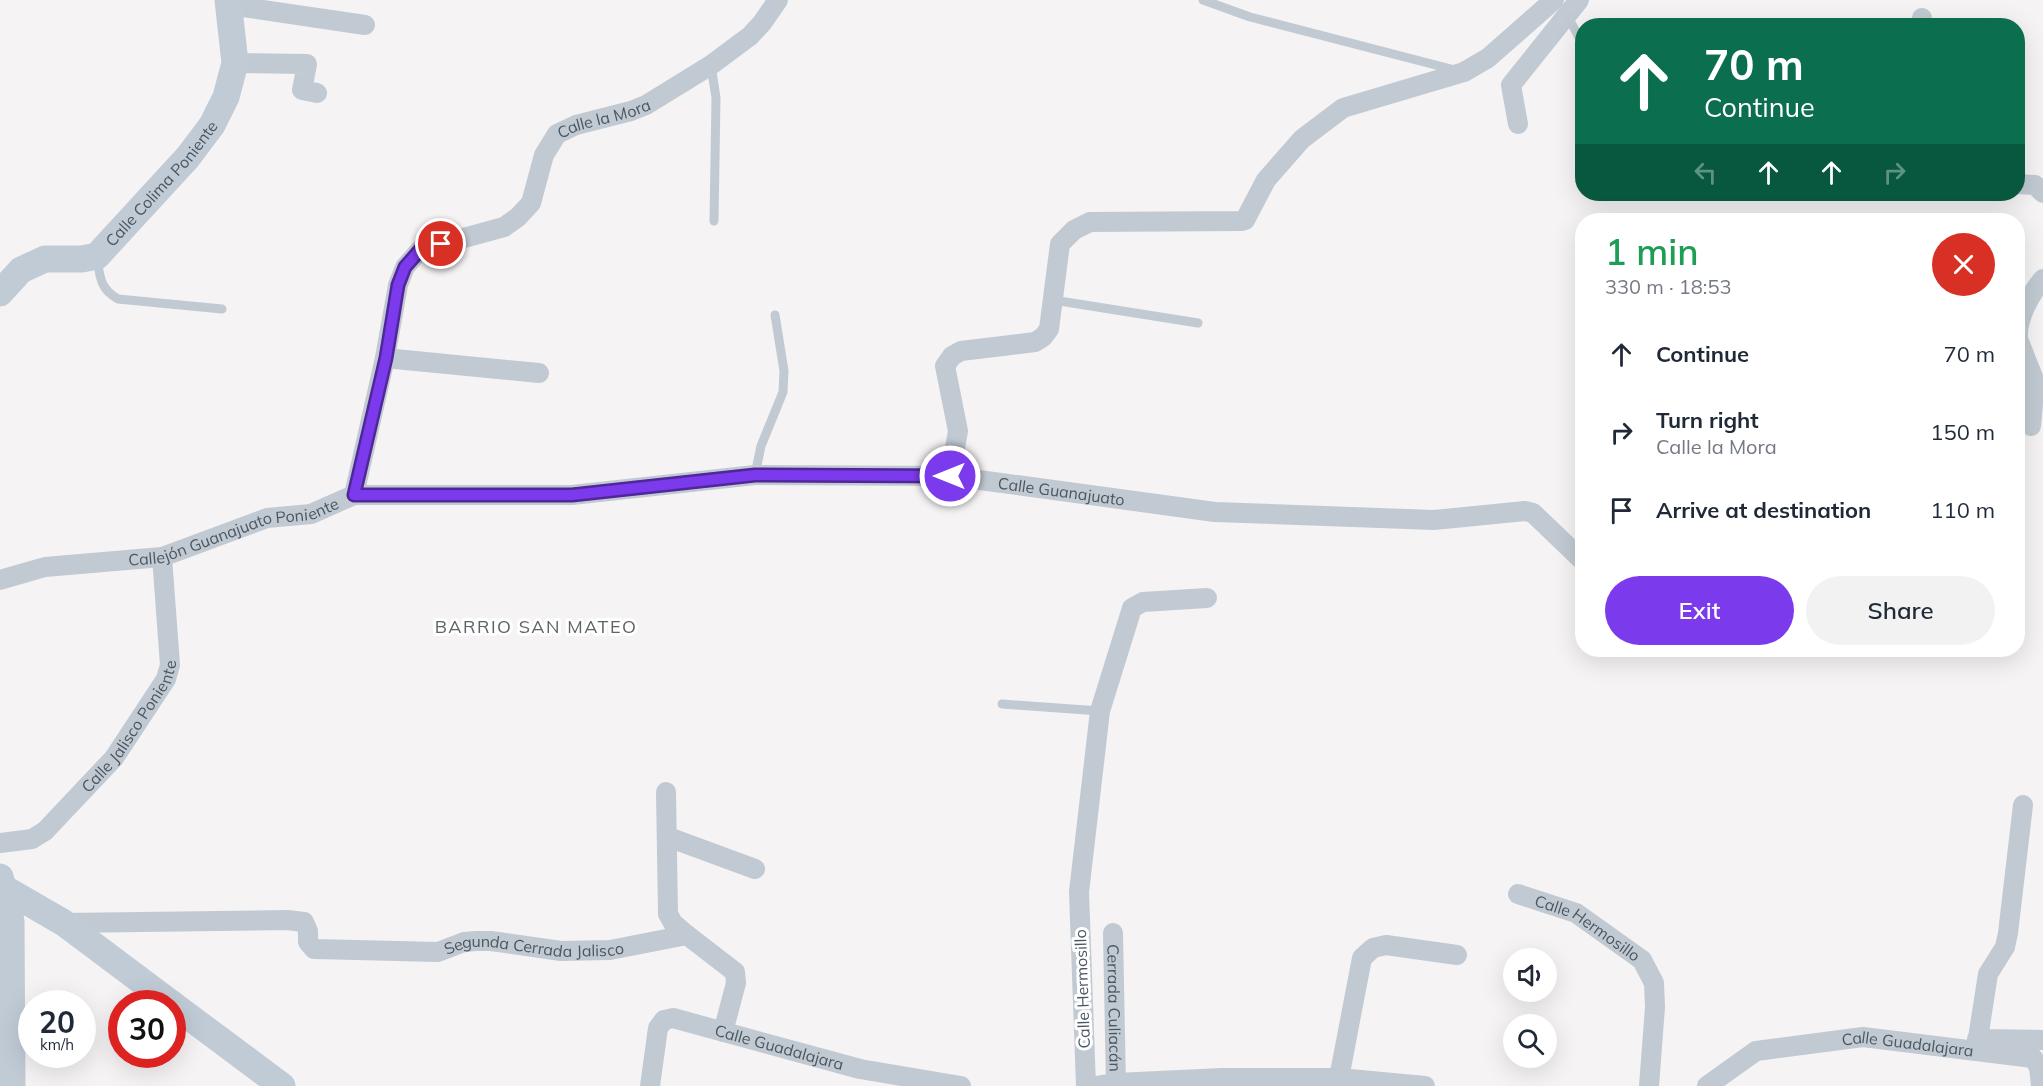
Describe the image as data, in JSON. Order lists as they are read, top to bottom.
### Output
{
  "streets": {
    "street": [
      "Calle la Mora",
      "Calle Colima Poniente",
      "Calle Guanajuato",
      "Callejón Guanajuato Poniente",
      "Calle Jalisco Poniente",
      "Calle Hermosillo",
      "Segunda Cerrada Jalisco",
      "Cerrada Culiacán",
      "Calle Guadalajara"
    ]
  },
  "crossings": [
    ["Calle la Mora", "Callejón Guanajuato Poniente"],
    ["Calle Guanajuato", "Callejón Guanajuato Poniente"],
    ["Callejón Guanajuato Poniente", "Calle Jalisco Poniente"]
  ],
  "districts": ["BARRIO SAN MATEO"],
  "page": {
    "turn": ["70 m", "Continue"],
    "heading": ["1 min", "330 m · 18:53"],
    "list": [
      {
        "name": "Continue",
        "value": "70 m"
      },
      {
        "name": "Turn right",
        "note": "Calle la Mora",
        "value": "150 m"
      },
      {
        "name": "Arrive at destination",
        "value": "110 m"
      }
    ],
    "buttons": ["Exit", "Share"],
    "speed": "20 km/h",
    "limit": "30"
  }
}
